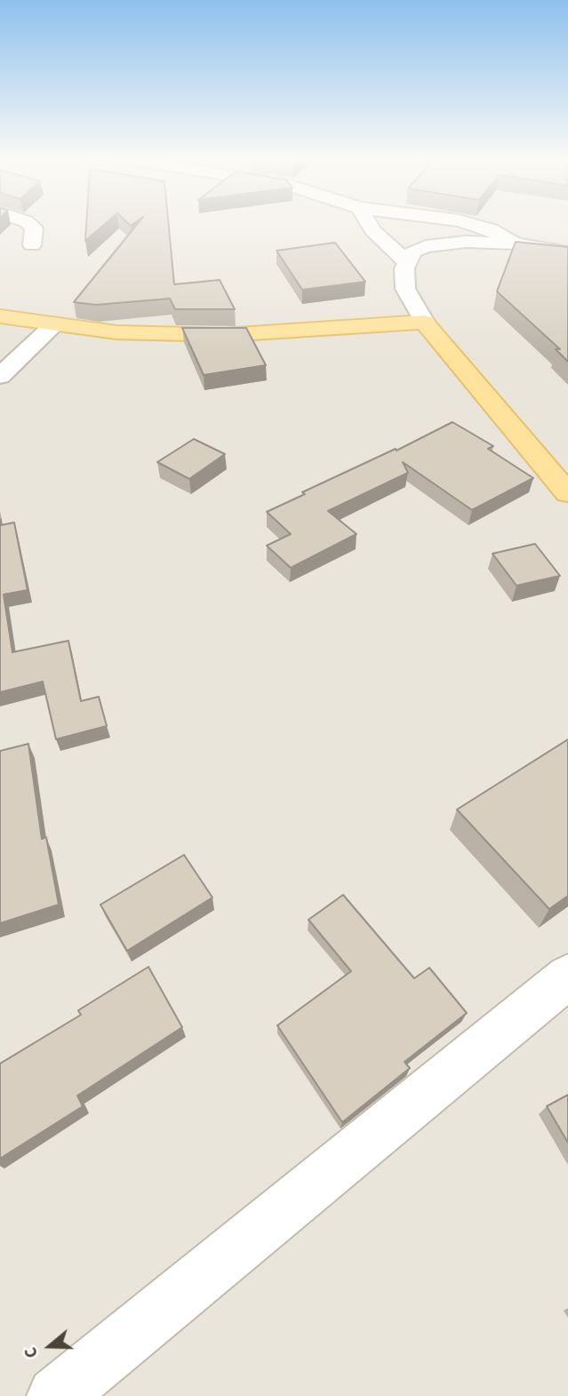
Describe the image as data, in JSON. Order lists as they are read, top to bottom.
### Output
{
  "north": "left"
}
